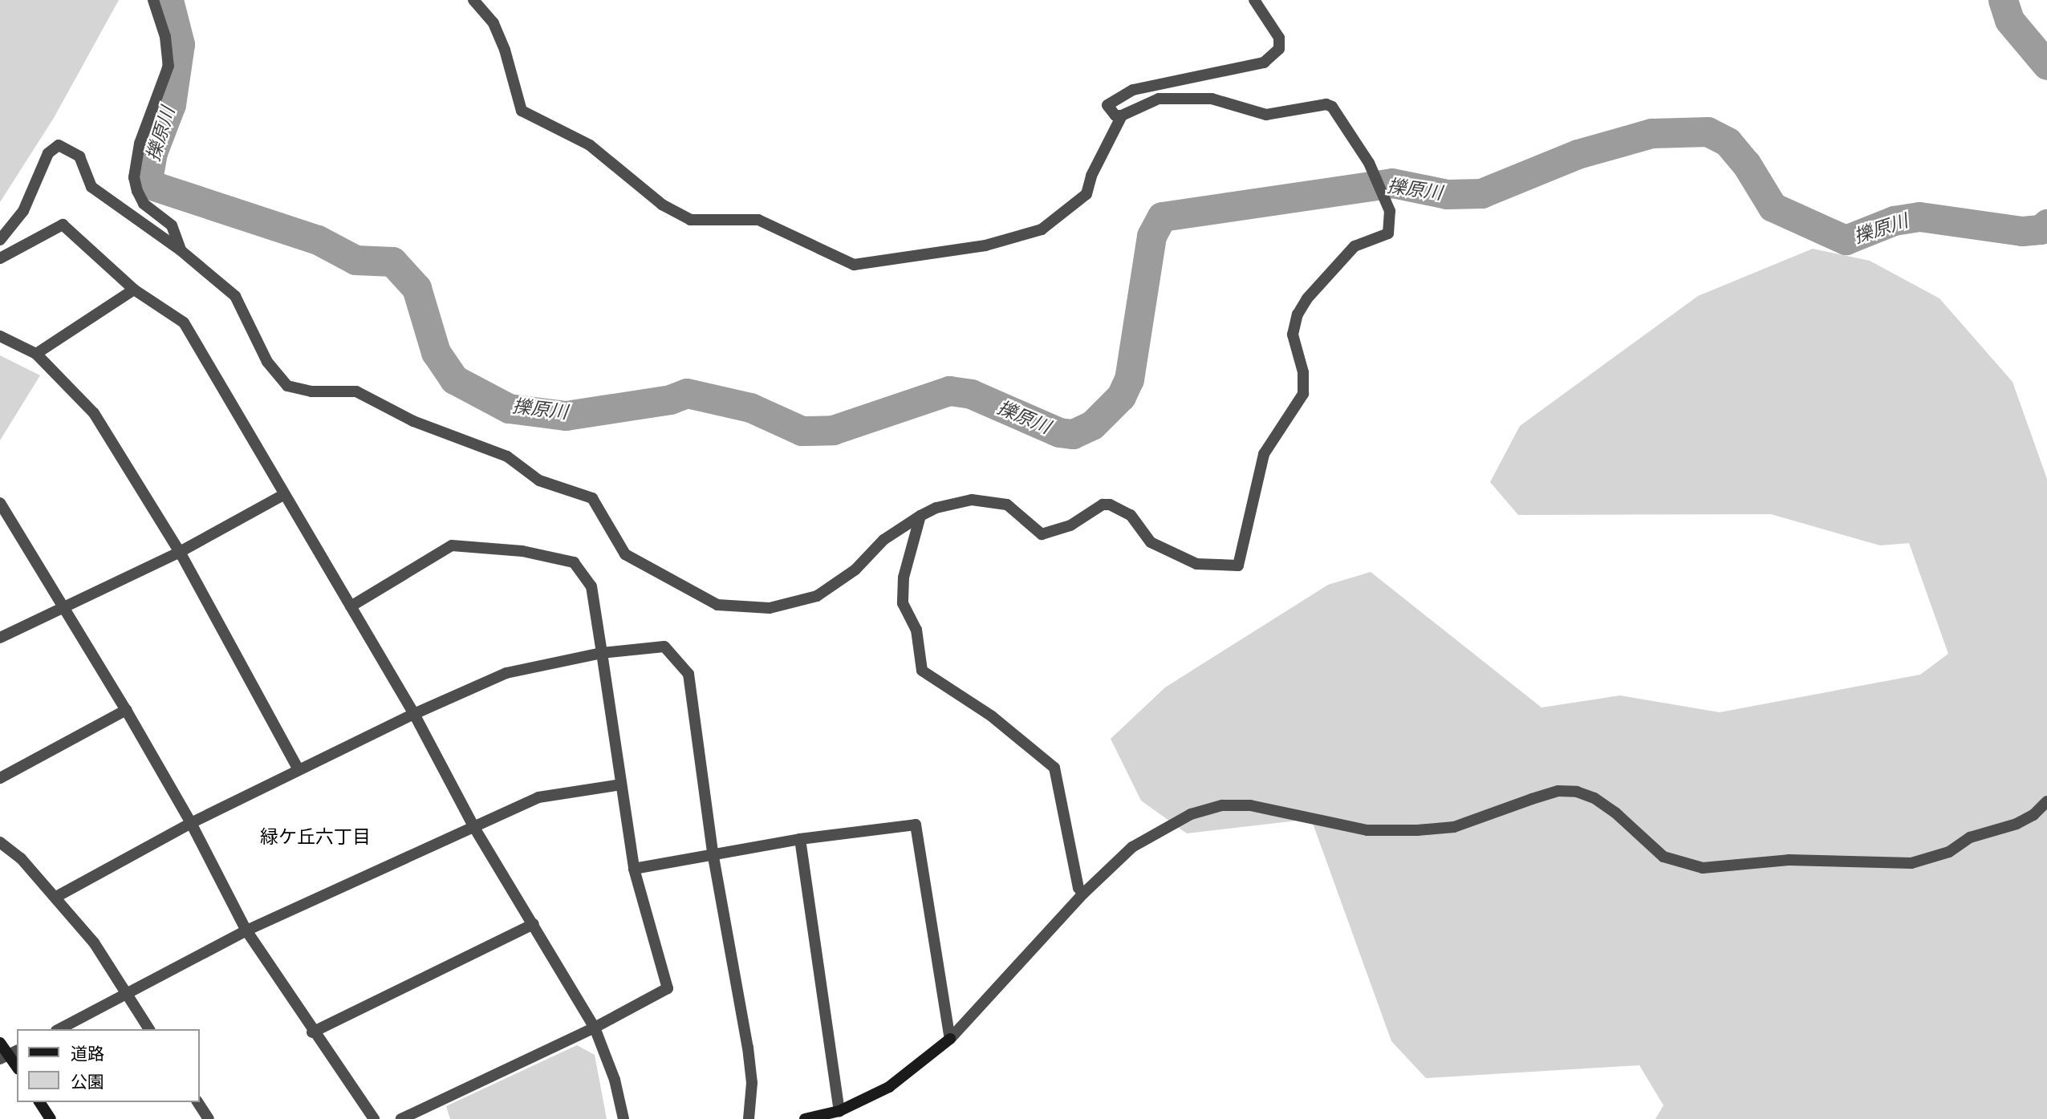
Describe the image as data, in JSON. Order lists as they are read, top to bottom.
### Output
{
  "districts": ["緑ケ丘六丁目"],
  "water": ["擽原川"],
  "legend": ["道路", "公園"]
}
